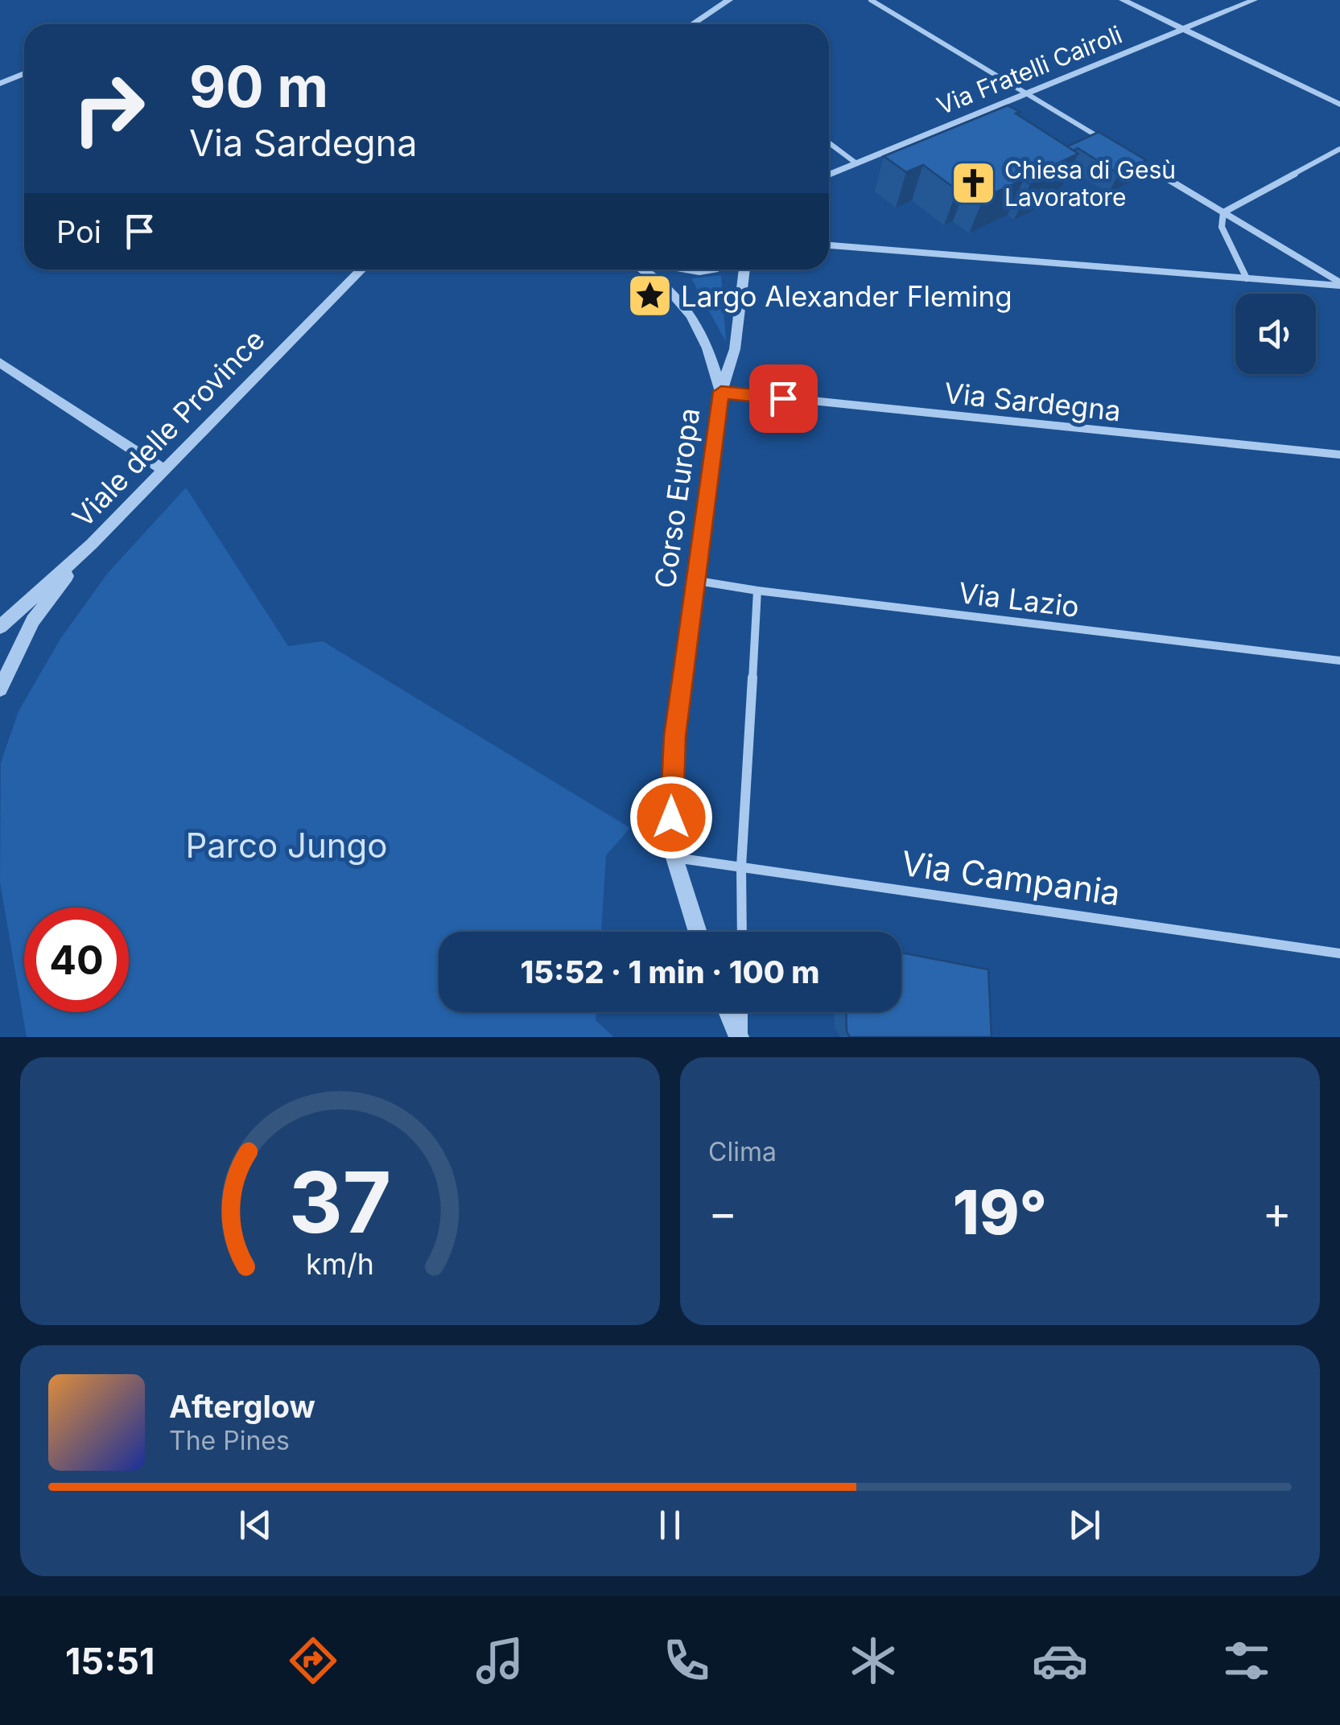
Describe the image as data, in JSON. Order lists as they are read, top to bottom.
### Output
{
  "streets": {
    "street": [
      "Via Fratelli Cairoli",
      "Via Sardegna",
      "Viale delle Province",
      "Corso Europa",
      "Via Lazio",
      "Via Campania"
    ]
  },
  "crossings": [
    ["Via Sardegna", "Corso Europa"],
    ["Corso Europa", "Via Lazio"],
    ["Corso Europa", "Via Campania"]
  ],
  "parks": ["Parco Jungo"],
  "places": {
    "church": ["Chiesa di Gesù Lavoratore"],
    "place": ["Largo Alexander Fleming"]
  },
  "page": {
    "turn": ["90 m", "Via Sardegna"],
    "then": "Poi",
    "limit": "40",
    "trip": "15:52 · 1 min · 100 m",
    "tile": "Clima",
    "heat": ["−", "19°", "+"],
    "song": ["Afterglow", "The Pines"],
    "tabs": "15:51",
    "gauge": ["37", "km/h"]
  }
}
